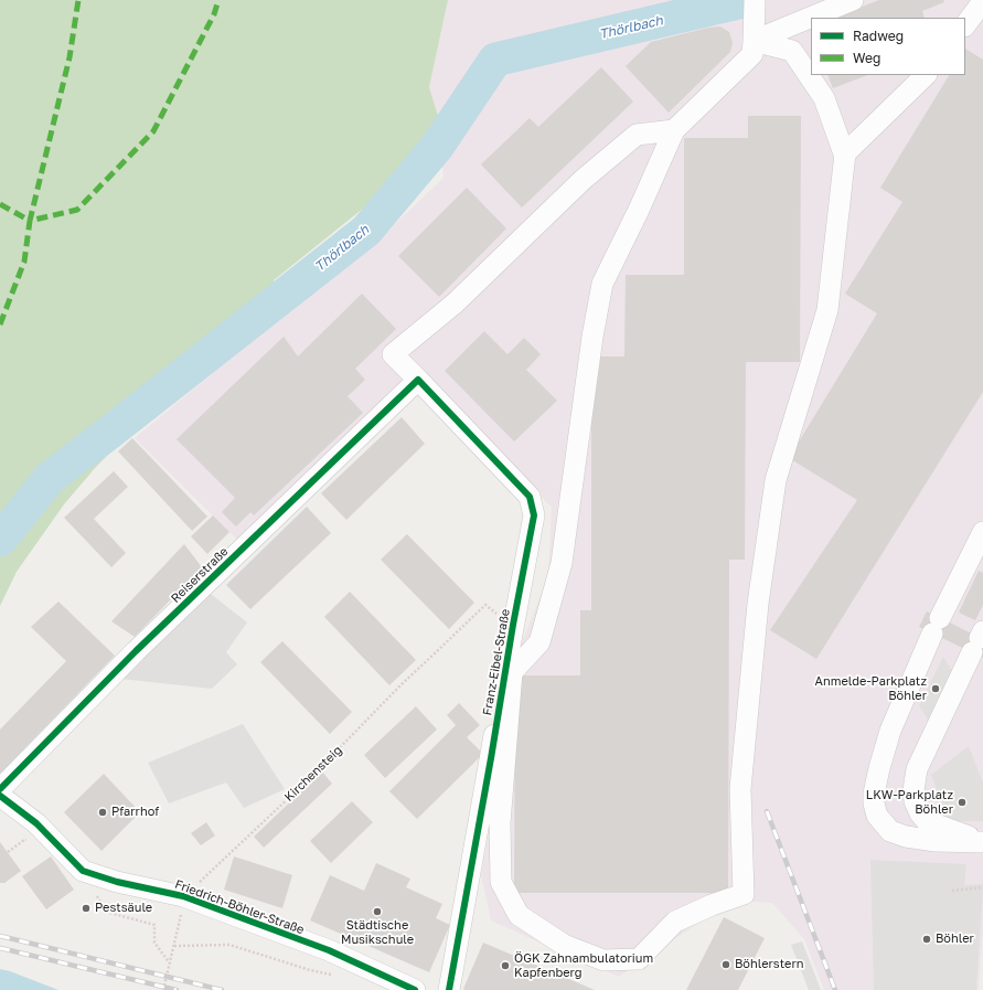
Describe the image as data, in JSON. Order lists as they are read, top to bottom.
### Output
{
  "streets": {
    "street": ["Reiserstraße", "Franz-Eibel-Straße", "Friedrich-Böhler-Straße"],
    "path": ["Kirchensteig"]
  },
  "crossings": [
    ["Reiserstraße", "Franz-Eibel-Straße"],
    ["Franz-Eibel-Straße", "Kirchensteig"],
    ["Kirchensteig", "Friedrich-Böhler-Straße"]
  ],
  "water": ["Thörlbach"],
  "places": [
    "Anmelde-Parkplatz Böhler",
    "LKW-Parkplatz Böhler",
    "Pfarrhof",
    "Pestsäule",
    "Städtische Musikschule",
    "Böhler",
    "Böhlerstern",
    "ÖGK Zahnambulatorium Kapfenberg"
  ],
  "legend": ["Radweg", "Weg"]
}
